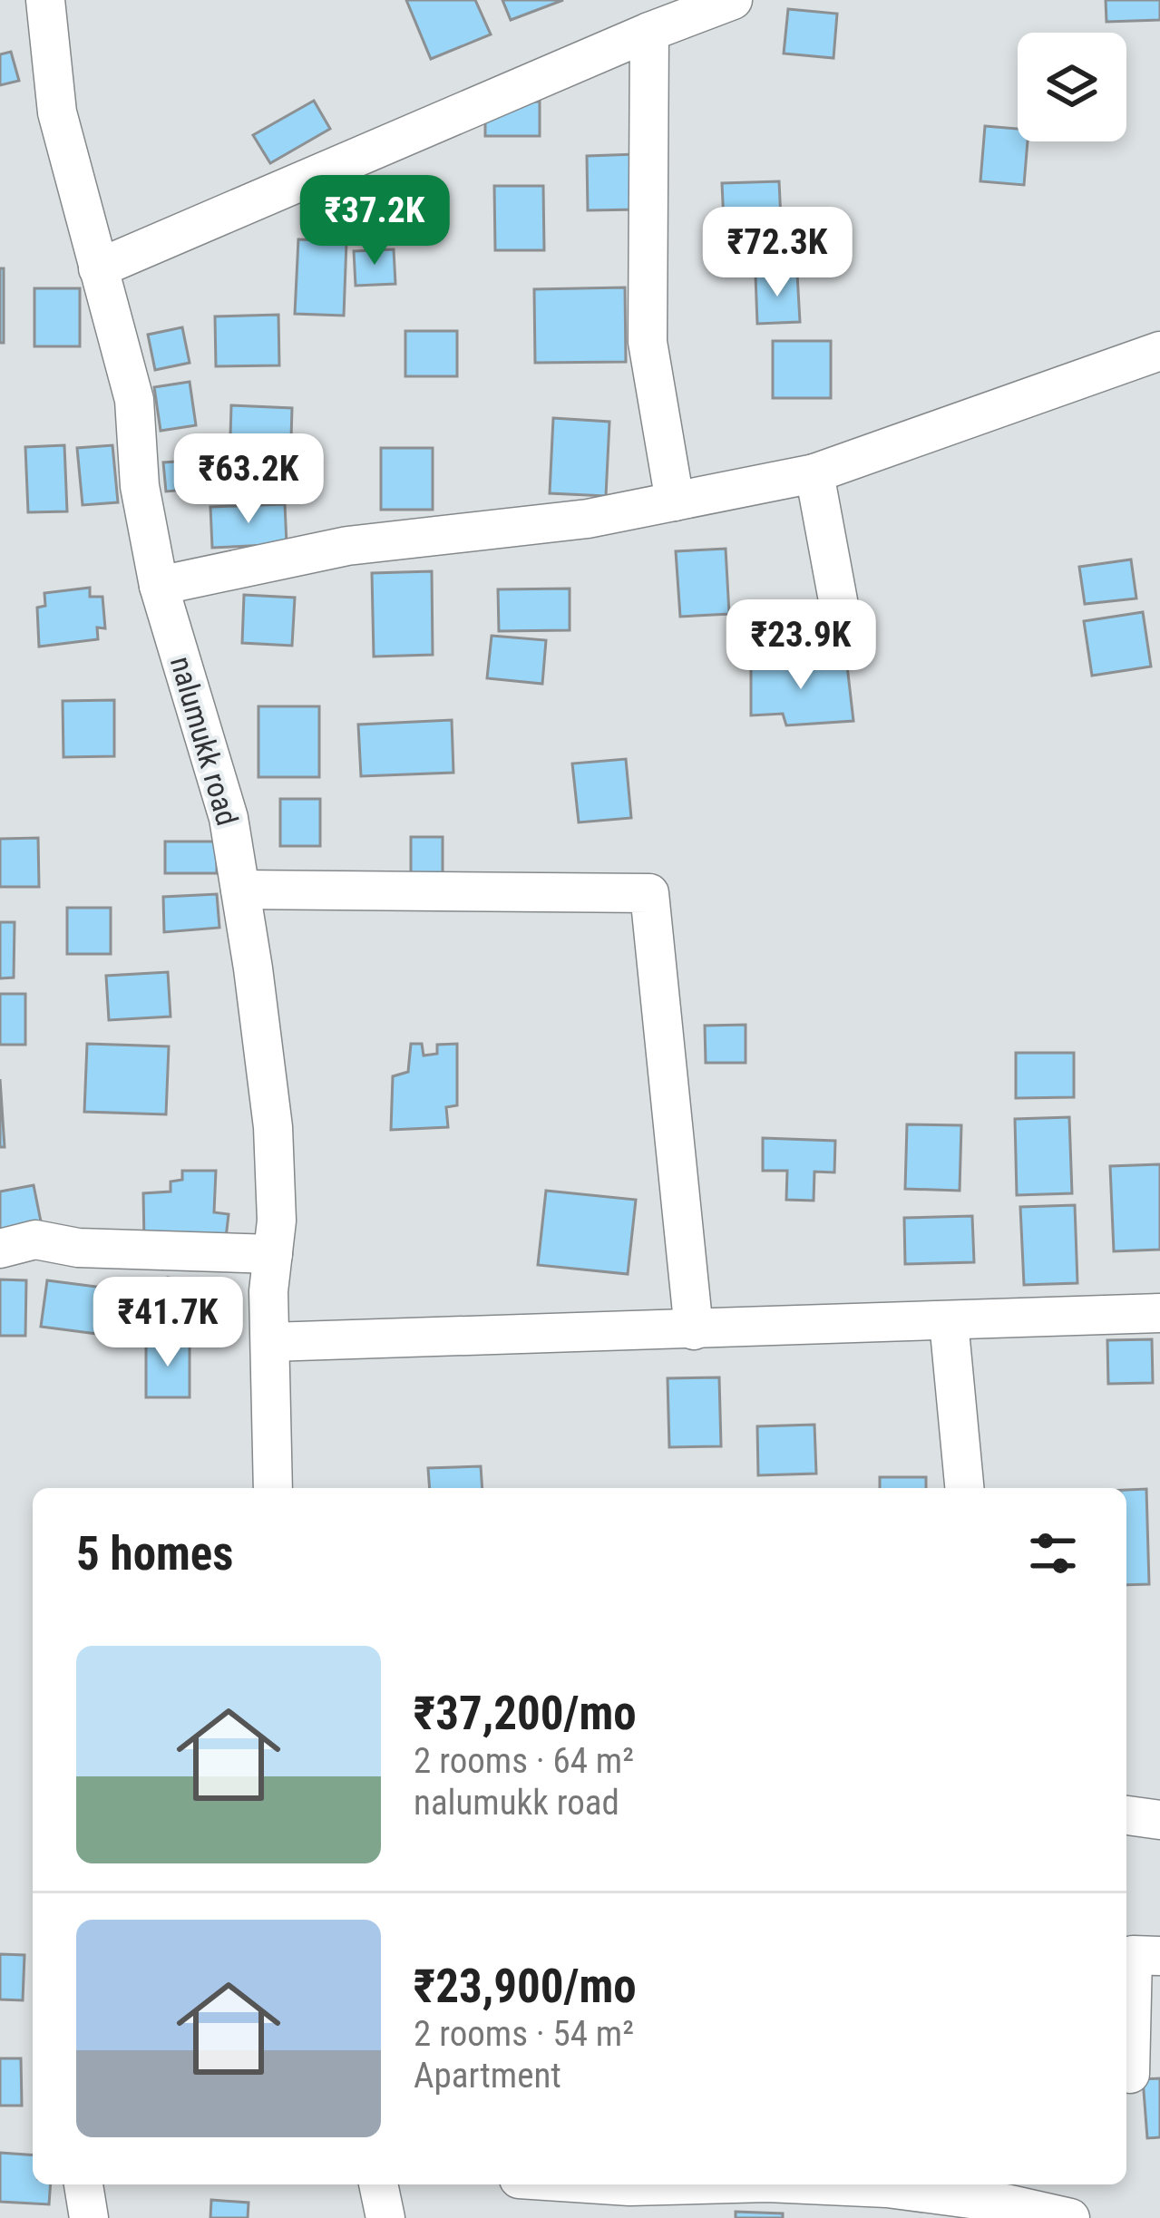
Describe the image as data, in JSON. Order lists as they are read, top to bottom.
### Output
{
  "streets": {
    "street": ["nalumukk road"]
  },
  "page": {
    "price": [
      "₹37.2K",
      "₹72.3K",
      "₹63.2K",
      "₹23.9K",
      "₹41.7K"
    ],
    "heading": "5 homes",
    "list": [
      {
        "name": "₹37,200/mo",
        "note": "2 rooms · 64 m² · nalumukk road"
      },
      {
        "name": "₹23,900/mo",
        "note": "2 rooms · 54 m² · Apartment"
      }
    ]
  }
}
